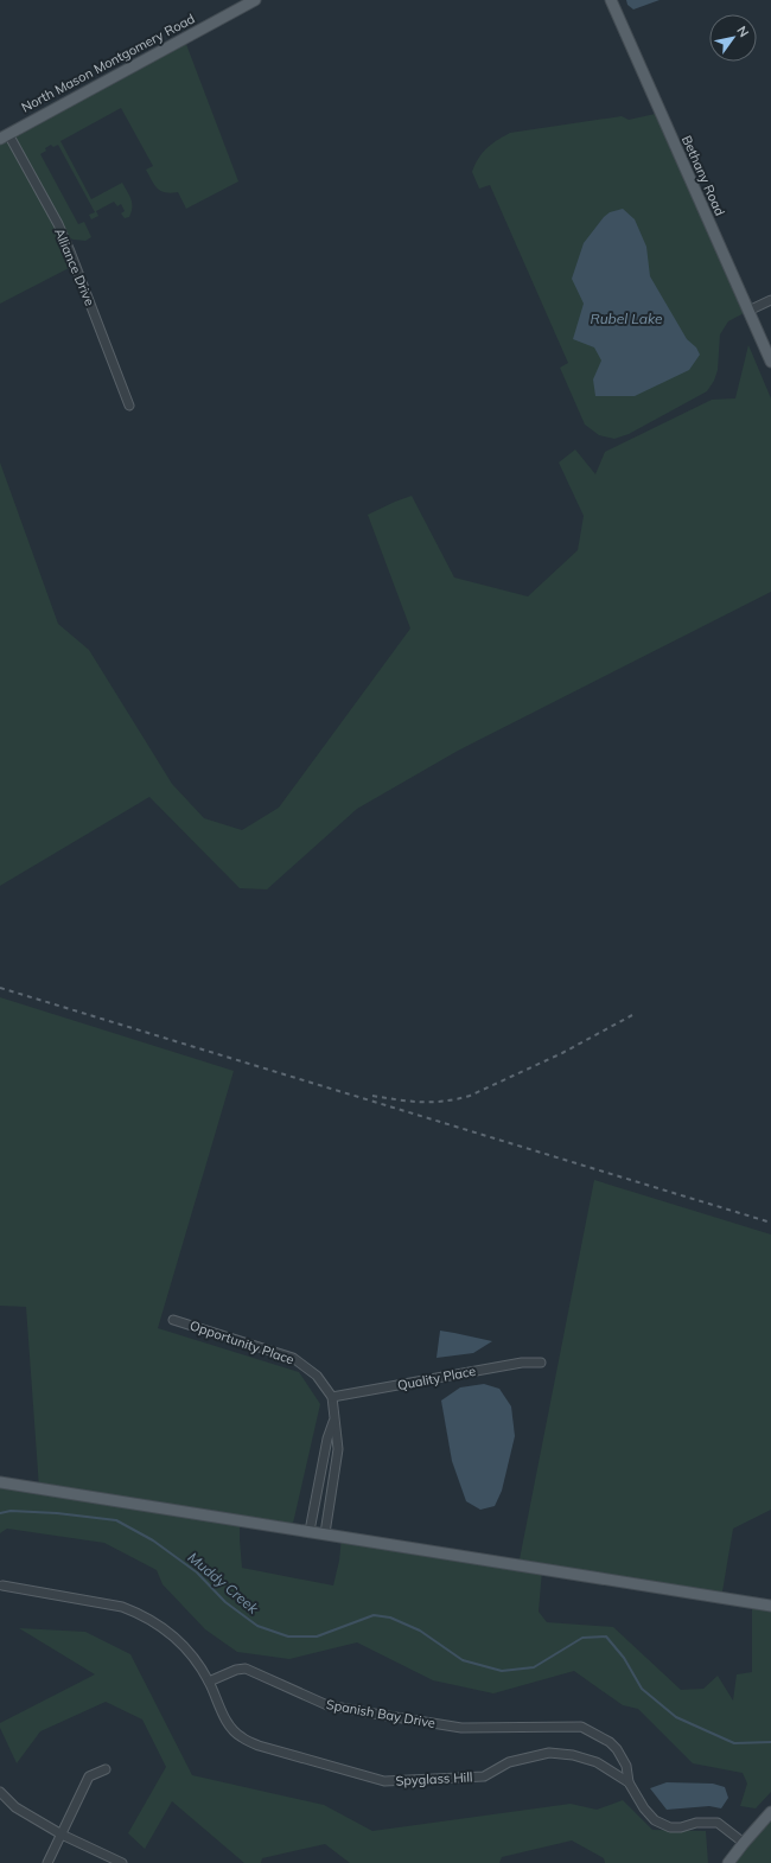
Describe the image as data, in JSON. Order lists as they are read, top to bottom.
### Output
{
  "streets": {
    "main road": ["North Mason Montgomery Road", "Bethany Road"],
    "street": [
      "Alliance Drive",
      "Opportunity Place",
      "Quality Place",
      "Spanish Bay Drive",
      "Spyglass Hill"
    ]
  },
  "crossings": [
    ["North Mason Montgomery Road", "Alliance Drive"],
    ["Opportunity Place", "Quality Place"],
    ["Spanish Bay Drive", "Spyglass Hill"]
  ],
  "water": ["Rubel Lake", "Muddy Creek"],
  "north": "top right"
}
